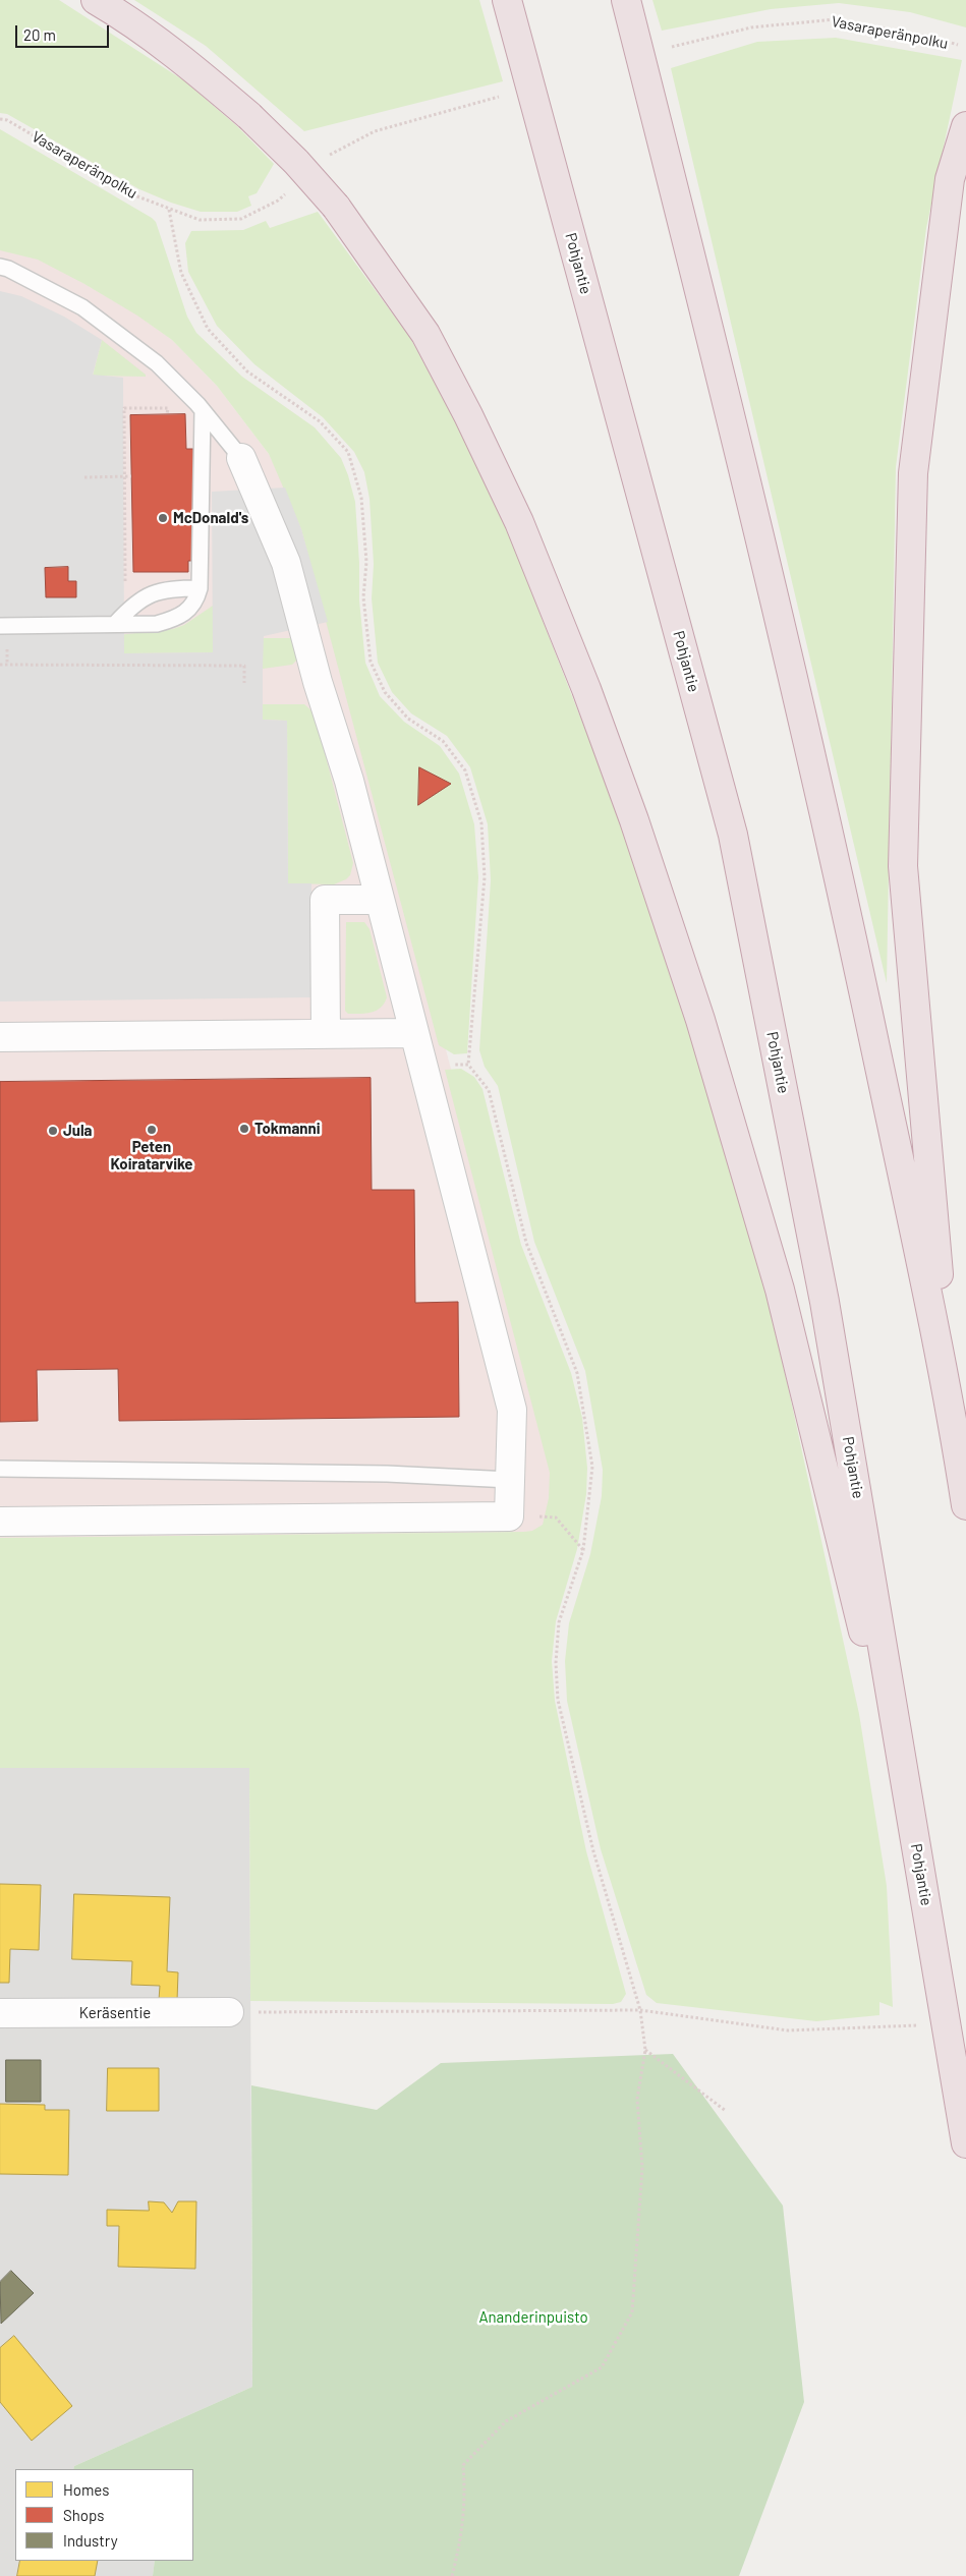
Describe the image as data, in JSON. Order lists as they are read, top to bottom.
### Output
{
  "streets": {
    "highway": ["Pohjantie"],
    "street": ["Keräsentie"],
    "path": ["Vasaraperänpolku"]
  },
  "parks": ["Ananderinpuisto"],
  "places": [
    "McDonald's",
    "Tokmanni",
    "Peten Koiratarvike",
    "Jula"
  ],
  "legend": ["Homes", "Shops", "Industry"],
  "scale_bar": "20 m"
}
